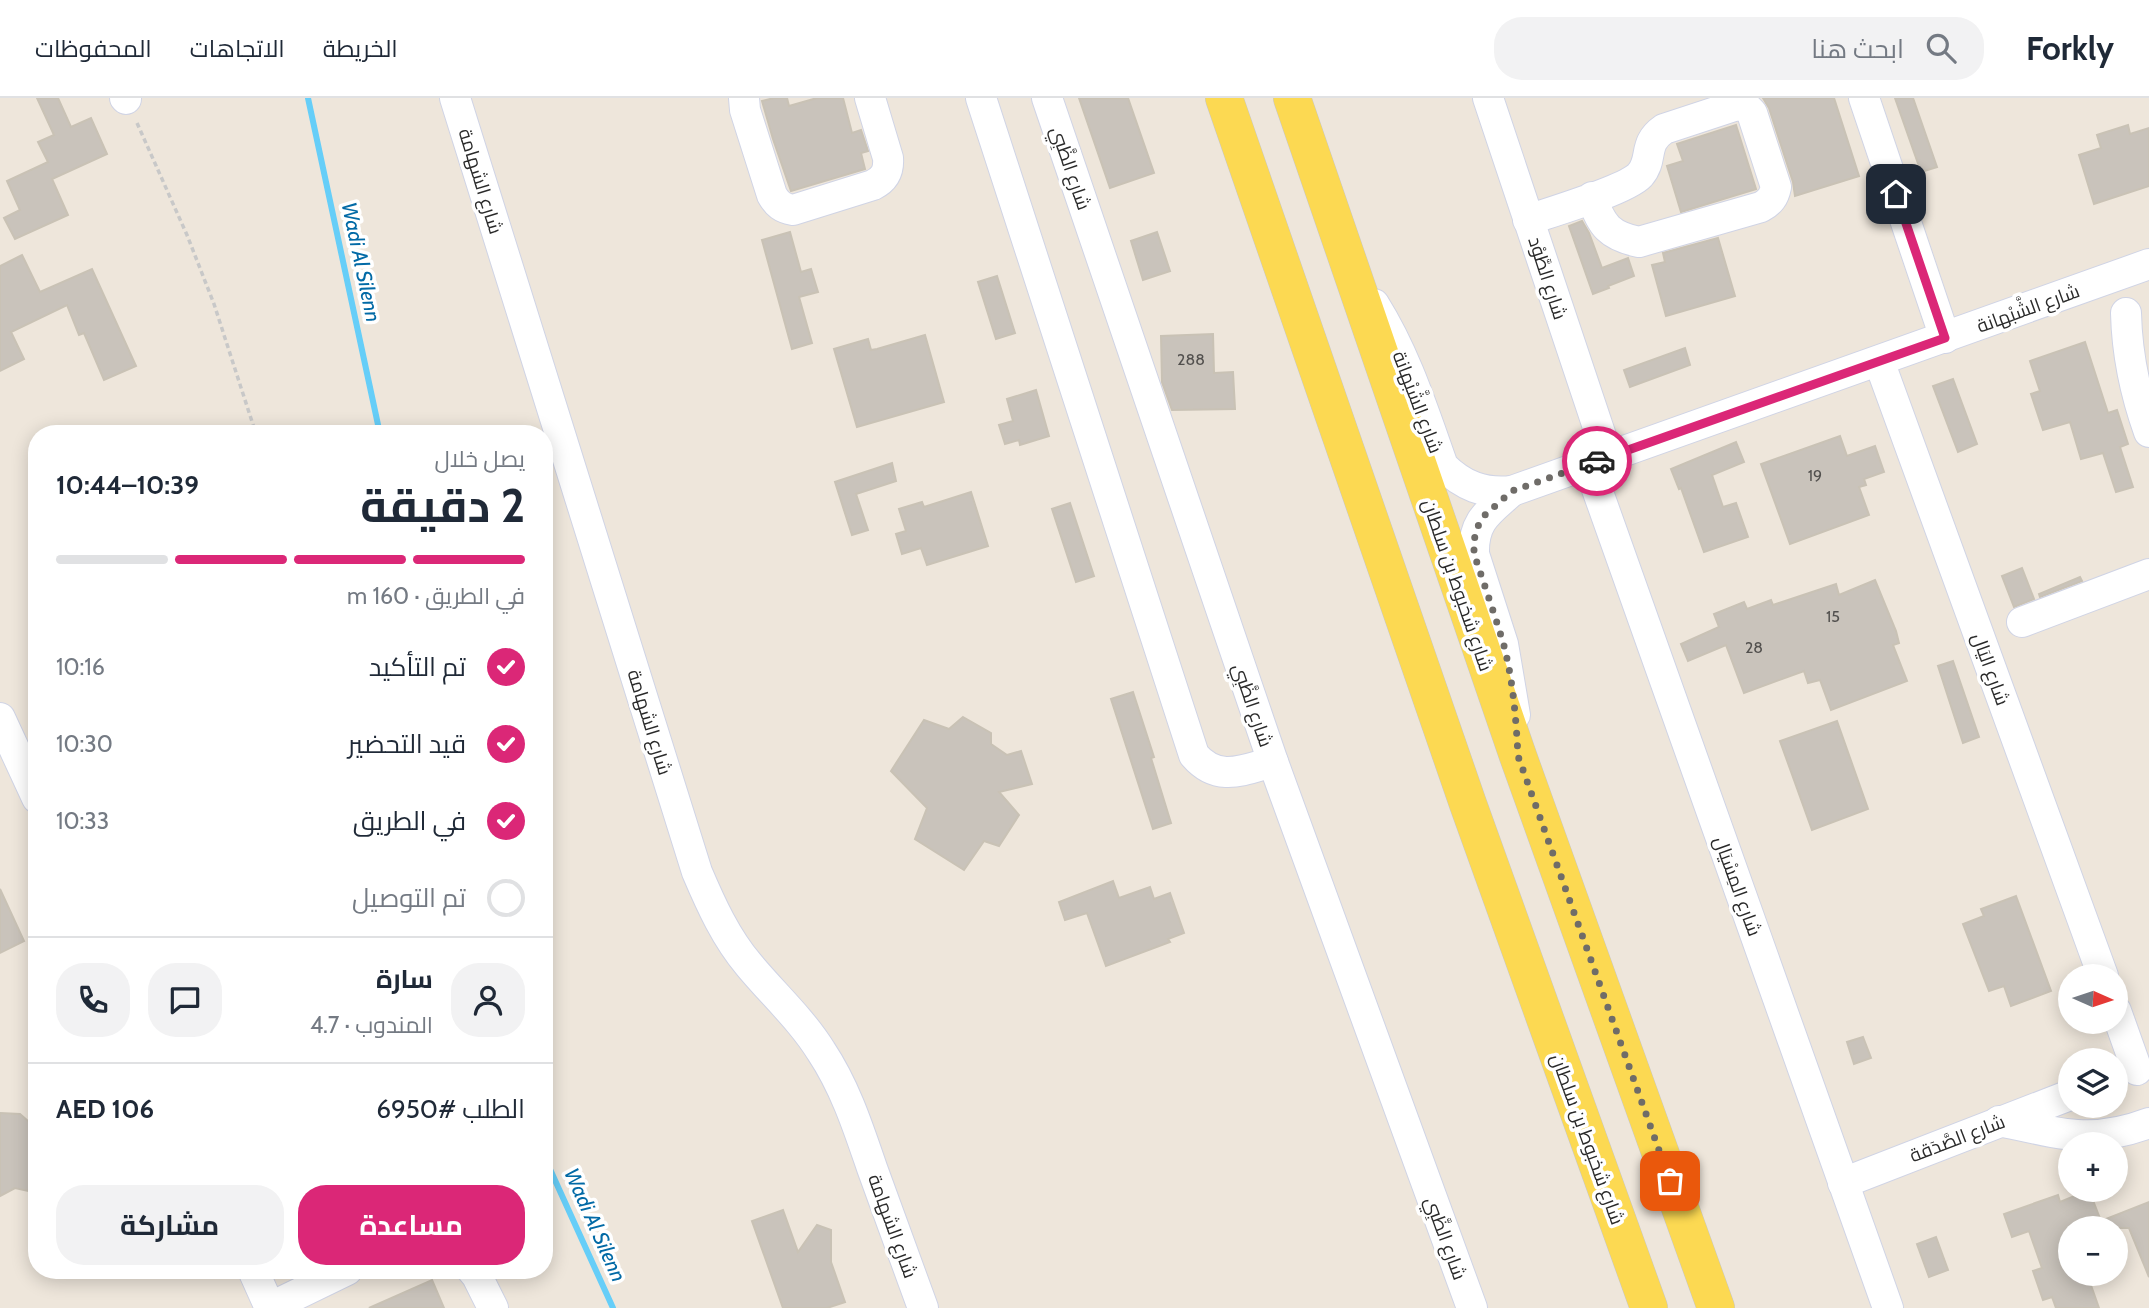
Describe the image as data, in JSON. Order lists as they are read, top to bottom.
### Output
{
  "streets": {
    "main road": ["شارع شخبوط بن سلطان"],
    "street": [
      "شارع الظَّبِي",
      "شارع الشهامة",
      "شارع الطَّوْد",
      "شارع الشَّبْهانة",
      "شارع اليَال",
      "شارع المِسْيَال",
      "شارع الصَّدَقة"
    ]
  },
  "crossings": [
    ["شارع الطَّوْد", "شارع الشَّبْهانة"],
    ["شارع الطَّوْد", "شارع المِسْيَال"],
    ["شارع الشَّبْهانة", "شارع شخبوط بن سلطان"],
    ["شارع الشَّبْهانة", "شارع اليَال"],
    ["شارع الشَّبْهانة", "شارع المِسْيَال"],
    ["شارع المِسْيَال", "شارع الصَّدَقة"]
  ],
  "water": ["Wadi Al Silenn"],
  "house_numbers": [
    "288",
    "19",
    "15",
    "28"
  ],
  "north": "right",
  "page": {
    "header": "Forkly",
    "search": "ابحث هنا",
    "nav": ["الخريطة", "الاتجاهات", "المحفوظات"],
    "heading": ["2 دقيقة", "يصل خلال", "10:39–10:44"],
    "panel": [
      "سارة",
      "المندوب · 4.7",
      "الطلب #6950",
      "AED 106"
    ],
    "bar": "في الطريق · 160 m",
    "list": [
      ["تم التأكيد", "10:16"],
      ["قيد التحضير", "10:30"],
      ["في الطريق", "10:33"],
      "تم التوصيل"
    ],
    "map_buttons": ["+", "−"],
    "buttons": ["مساعدة", "مشاركة"]
  }
}
